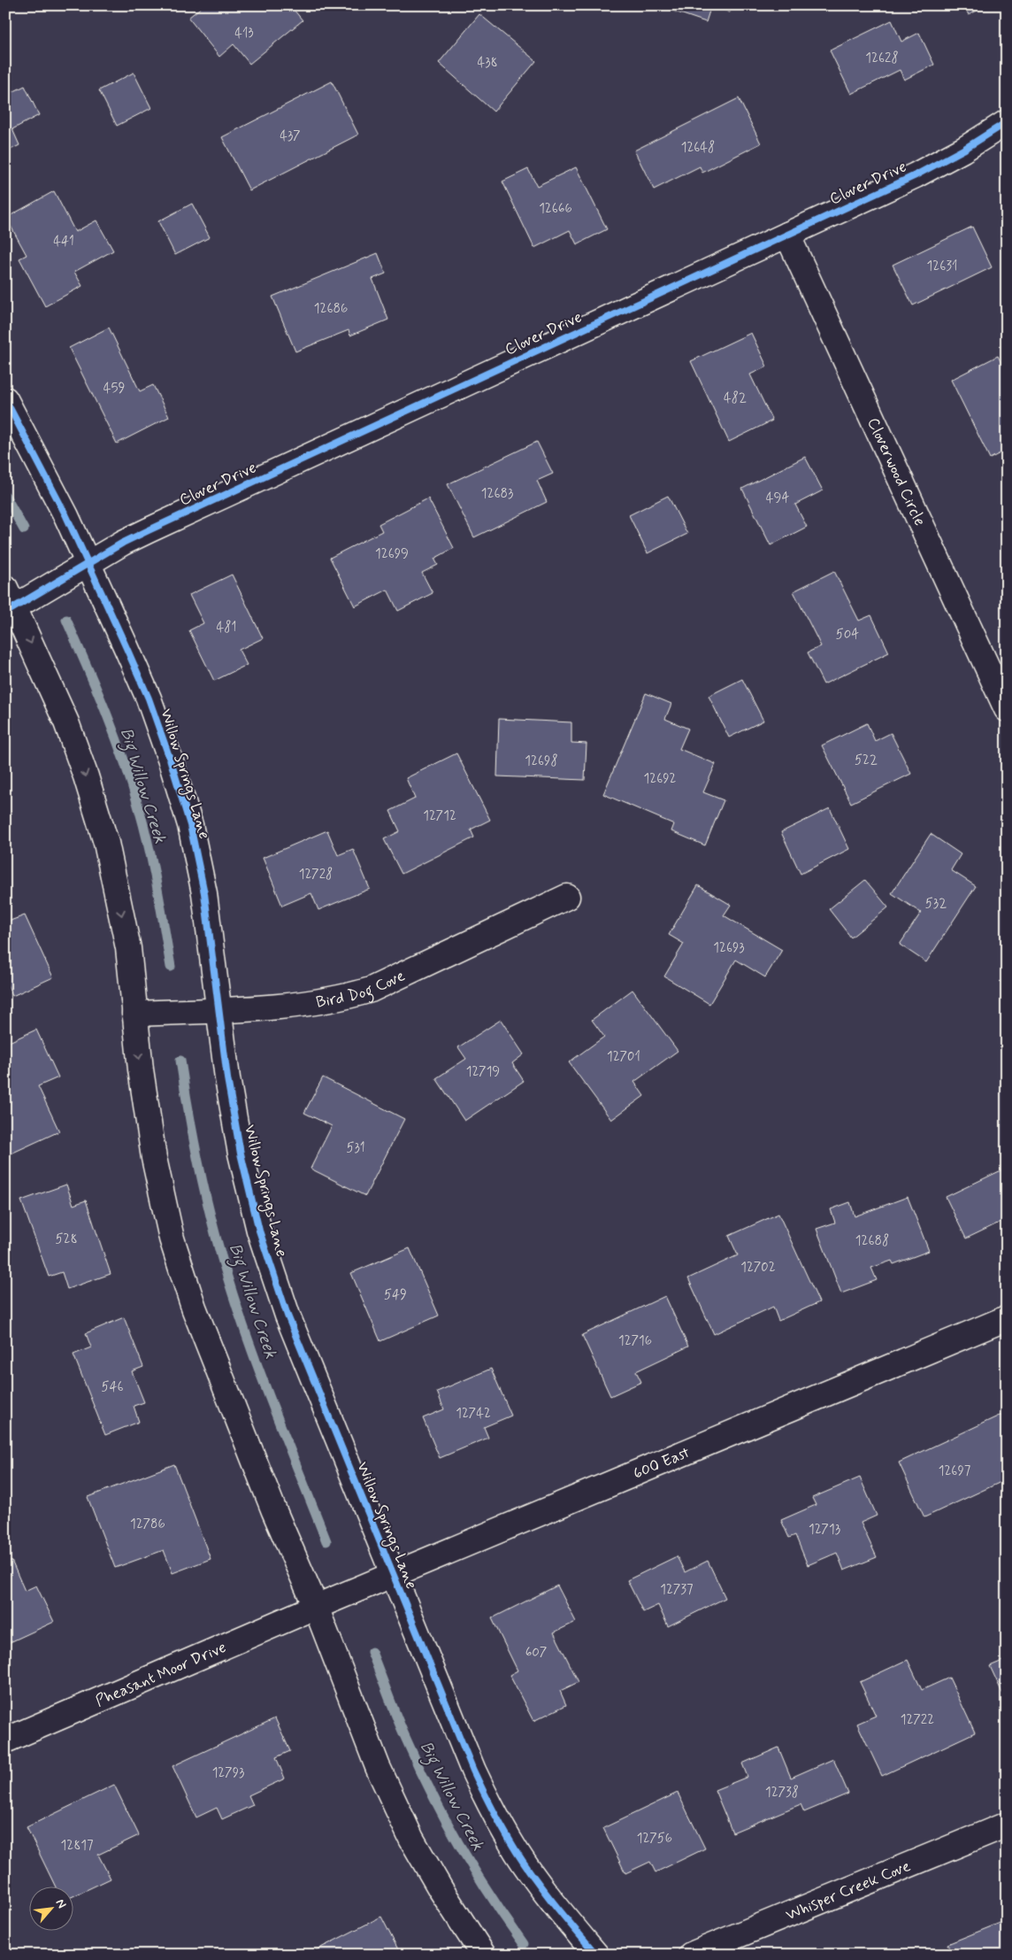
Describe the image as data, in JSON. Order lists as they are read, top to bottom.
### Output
{
  "streets": {
    "street": [
      "Clover Drive",
      "Cloverwood Circle",
      "Willow Springs Lane",
      "Bird Dog Cove",
      "600 East",
      "Pheasant Moor Drive",
      "Whisper Creek Cove"
    ]
  },
  "crossings": [
    ["Clover Drive", "Cloverwood Circle"],
    ["Clover Drive", "Willow Springs Lane"],
    ["Willow Springs Lane", "Bird Dog Cove"],
    ["Willow Springs Lane", "600 East"],
    ["600 East", "Pheasant Moor Drive"]
  ],
  "water": ["Big Willow Creek"],
  "house_numbers": [
    "413",
    "12628",
    "438",
    "437",
    "12648",
    "12666",
    "441",
    "12631",
    "12686",
    "459",
    "482",
    "12683",
    "494",
    "12699",
    "481",
    "504",
    "522",
    "12698",
    "12692",
    "12712",
    "12728",
    "532",
    "12693",
    "12701",
    "12719",
    "531",
    "528",
    "12688",
    "12702",
    "549",
    "12716",
    "546",
    "12742",
    "12697",
    "12786",
    "12713",
    "12737",
    "607",
    "12722",
    "12793",
    "12738",
    "12756",
    "12817"
  ],
  "north": "top right"
}
